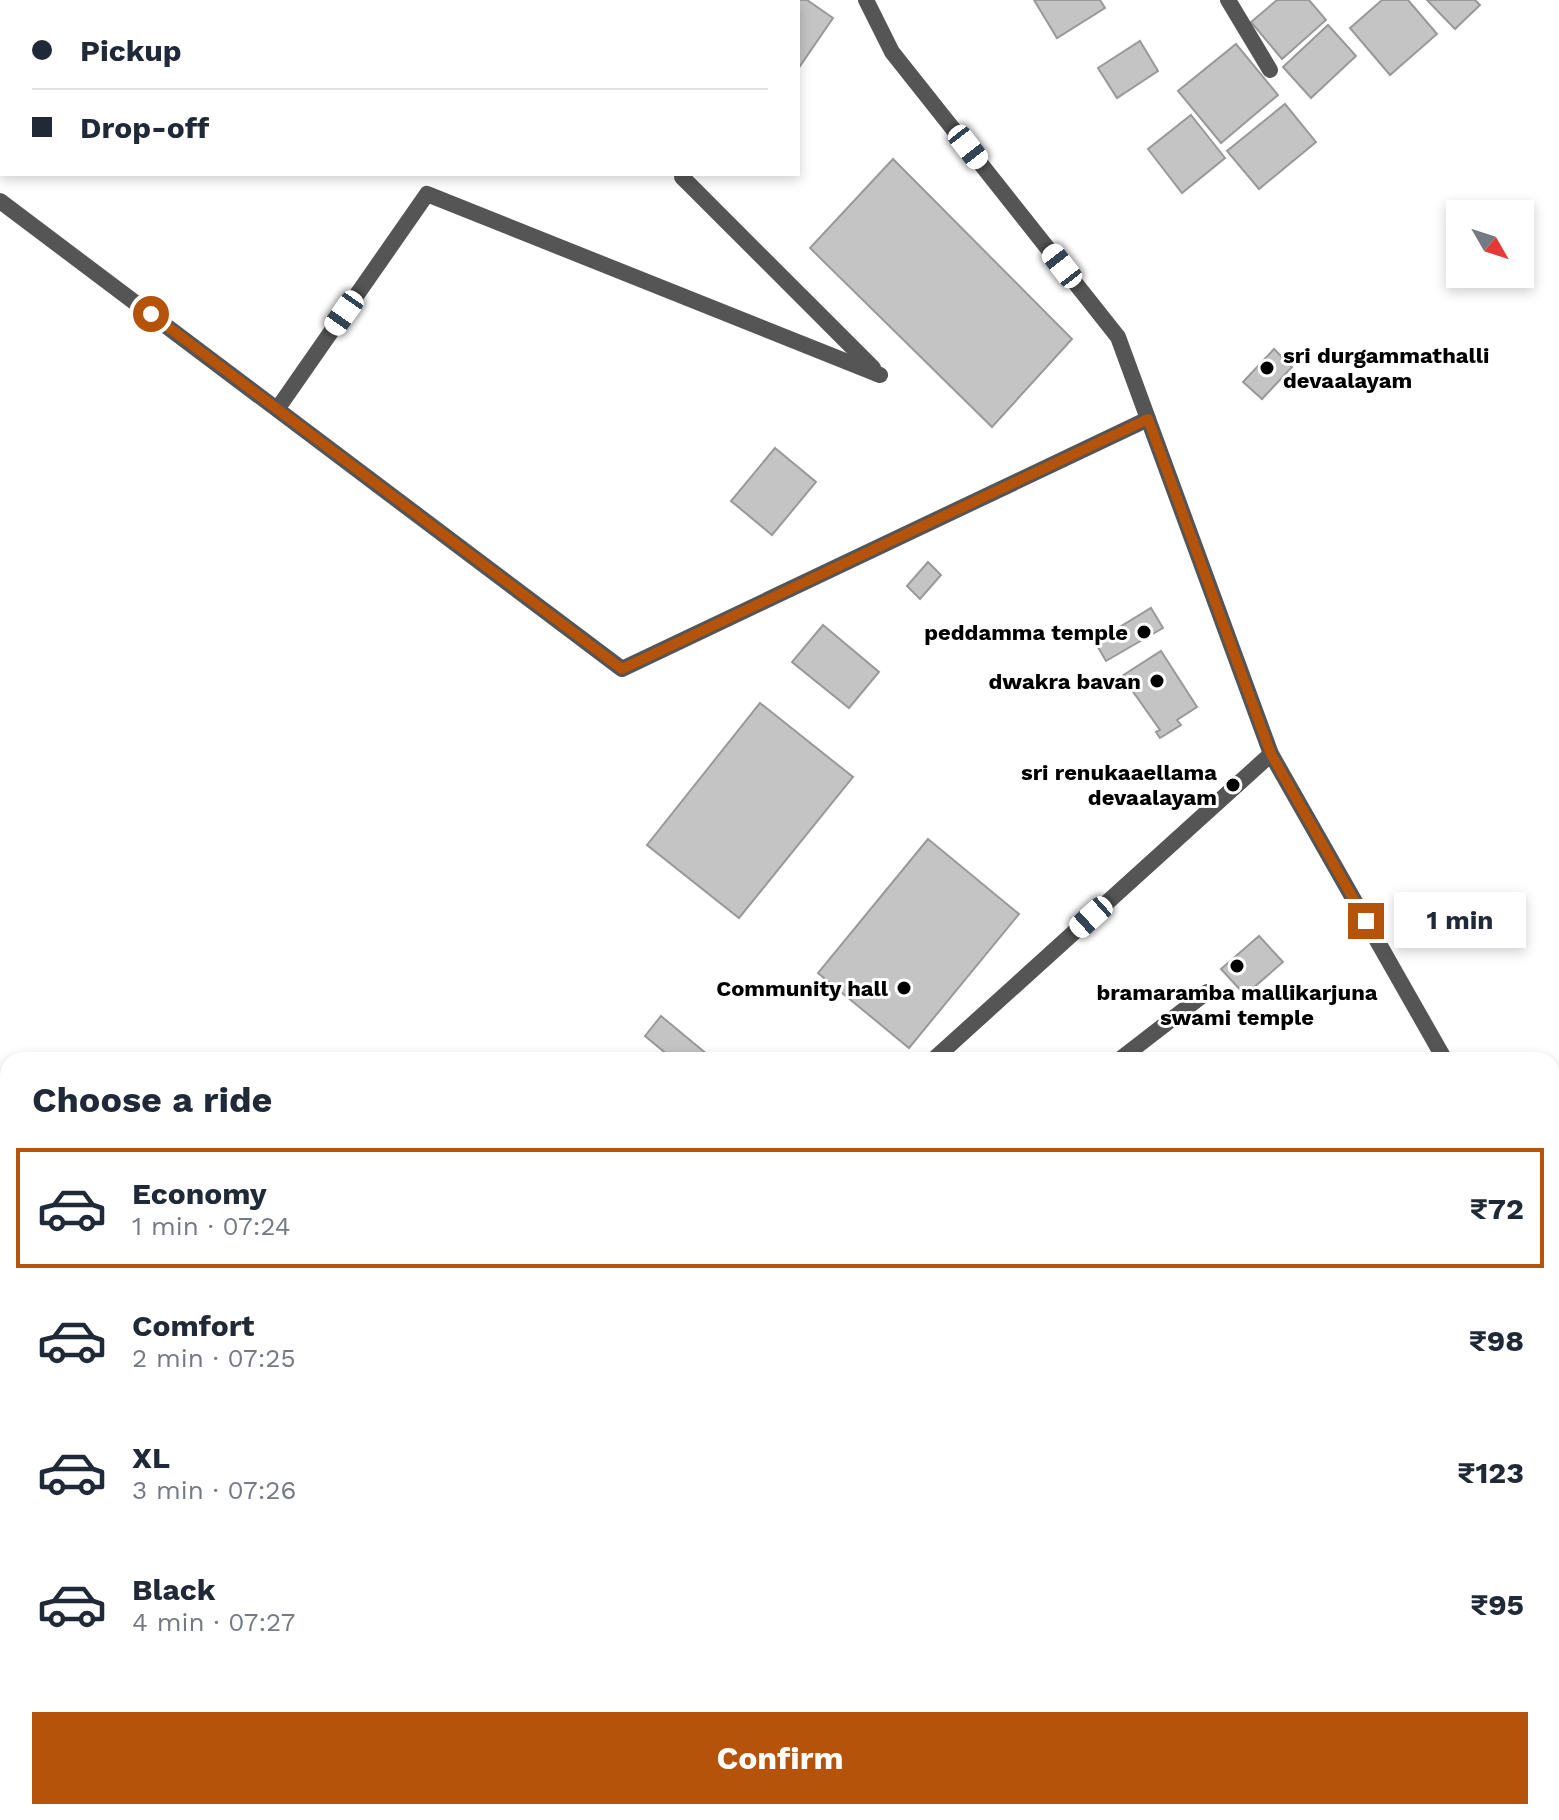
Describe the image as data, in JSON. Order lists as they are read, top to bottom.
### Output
{
  "places": [
    "sri durgammathalli devaalayam",
    "peddamma temple",
    "dwakra bavan",
    "sri renukaaellama devaalayam",
    "bramaramba mallikarjuna swami temple",
    "Community hall"
  ],
  "north": "bottom right",
  "page": {
    "banner": ["Pickup", "Drop-off"],
    "bubble": "1 min",
    "heading": "Choose a ride",
    "list": [
      {
        "name": "Economy",
        "note": "1 min · 07:24",
        "value": "₹72"
      },
      {
        "name": "Comfort",
        "note": "2 min · 07:25",
        "value": "₹98"
      },
      {
        "name": "XL",
        "note": "3 min · 07:26",
        "value": "₹123"
      },
      {
        "name": "Black",
        "note": "4 min · 07:27",
        "value": "₹95"
      }
    ],
    "buttons": "Confirm"
  }
}
